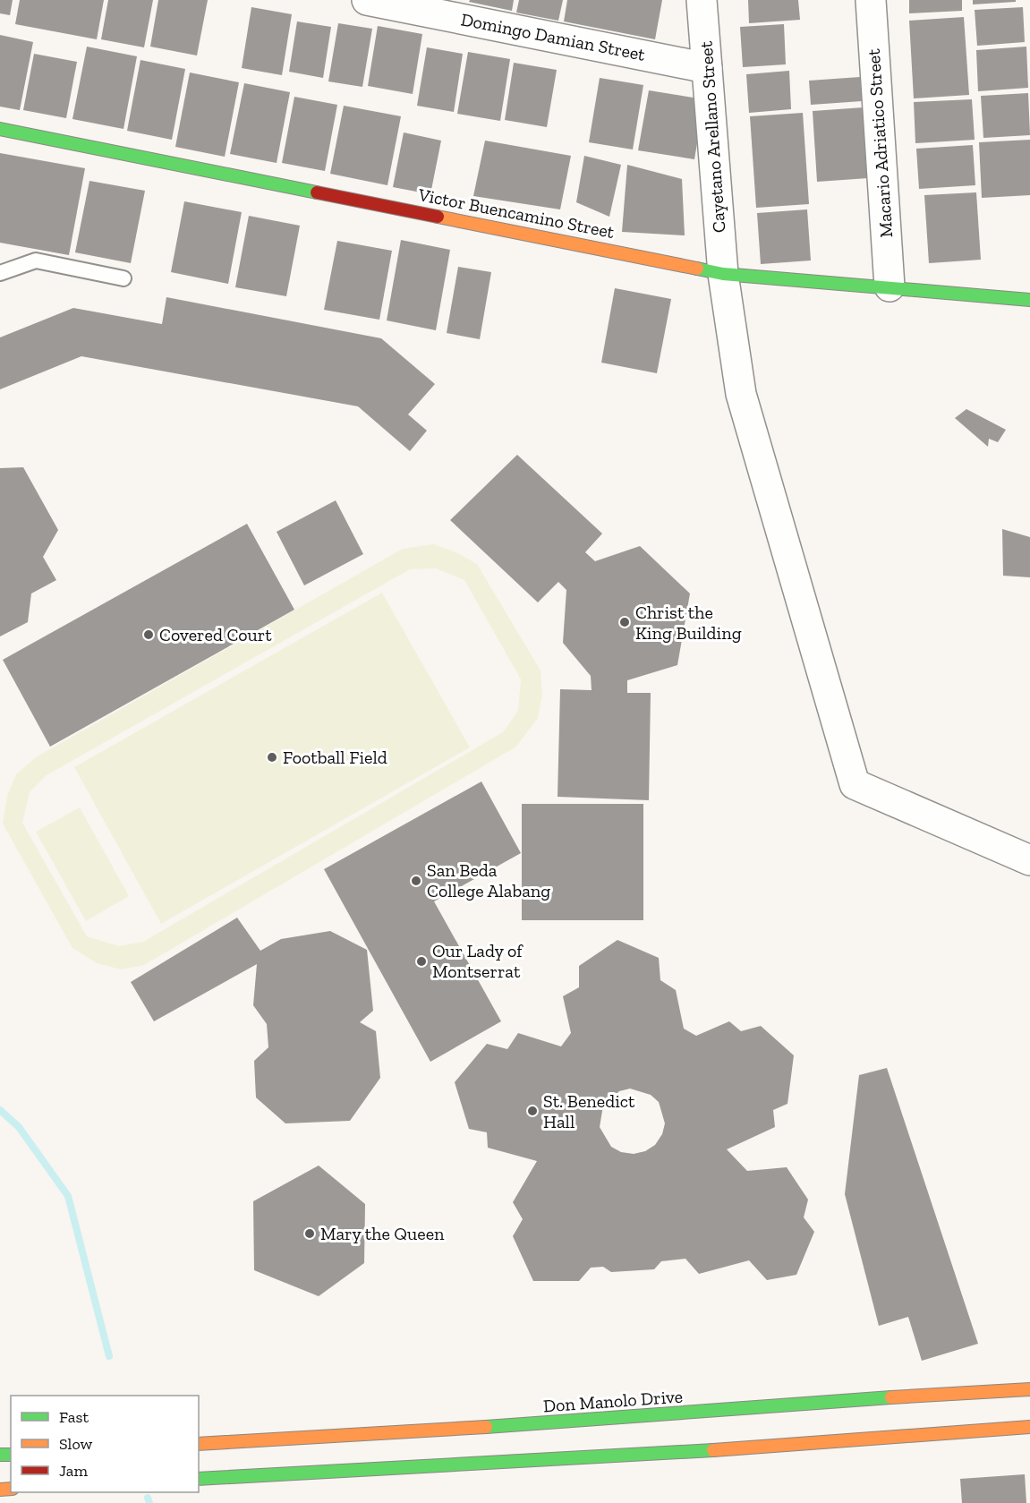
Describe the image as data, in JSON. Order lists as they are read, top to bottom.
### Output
{
  "streets": {
    "street": [
      "Domingo Damian Street",
      "Cayetano Arellano Street",
      "Macario Adriatico Street",
      "Victor Buencamino Street",
      "Don Manolo Drive"
    ]
  },
  "crossings": [
    ["Domingo Damian Street", "Cayetano Arellano Street"],
    ["Cayetano Arellano Street", "Victor Buencamino Street"],
    ["Macario Adriatico Street", "Victor Buencamino Street"]
  ],
  "places": [
    "Christ the King Building",
    "Covered Court",
    "Football Field",
    "San Beda College Alabang",
    "Our Lady of Montserrat",
    "St. Benedict Hall",
    "Mary the Queen"
  ],
  "legend": ["Fast", "Slow", "Jam"]
}
